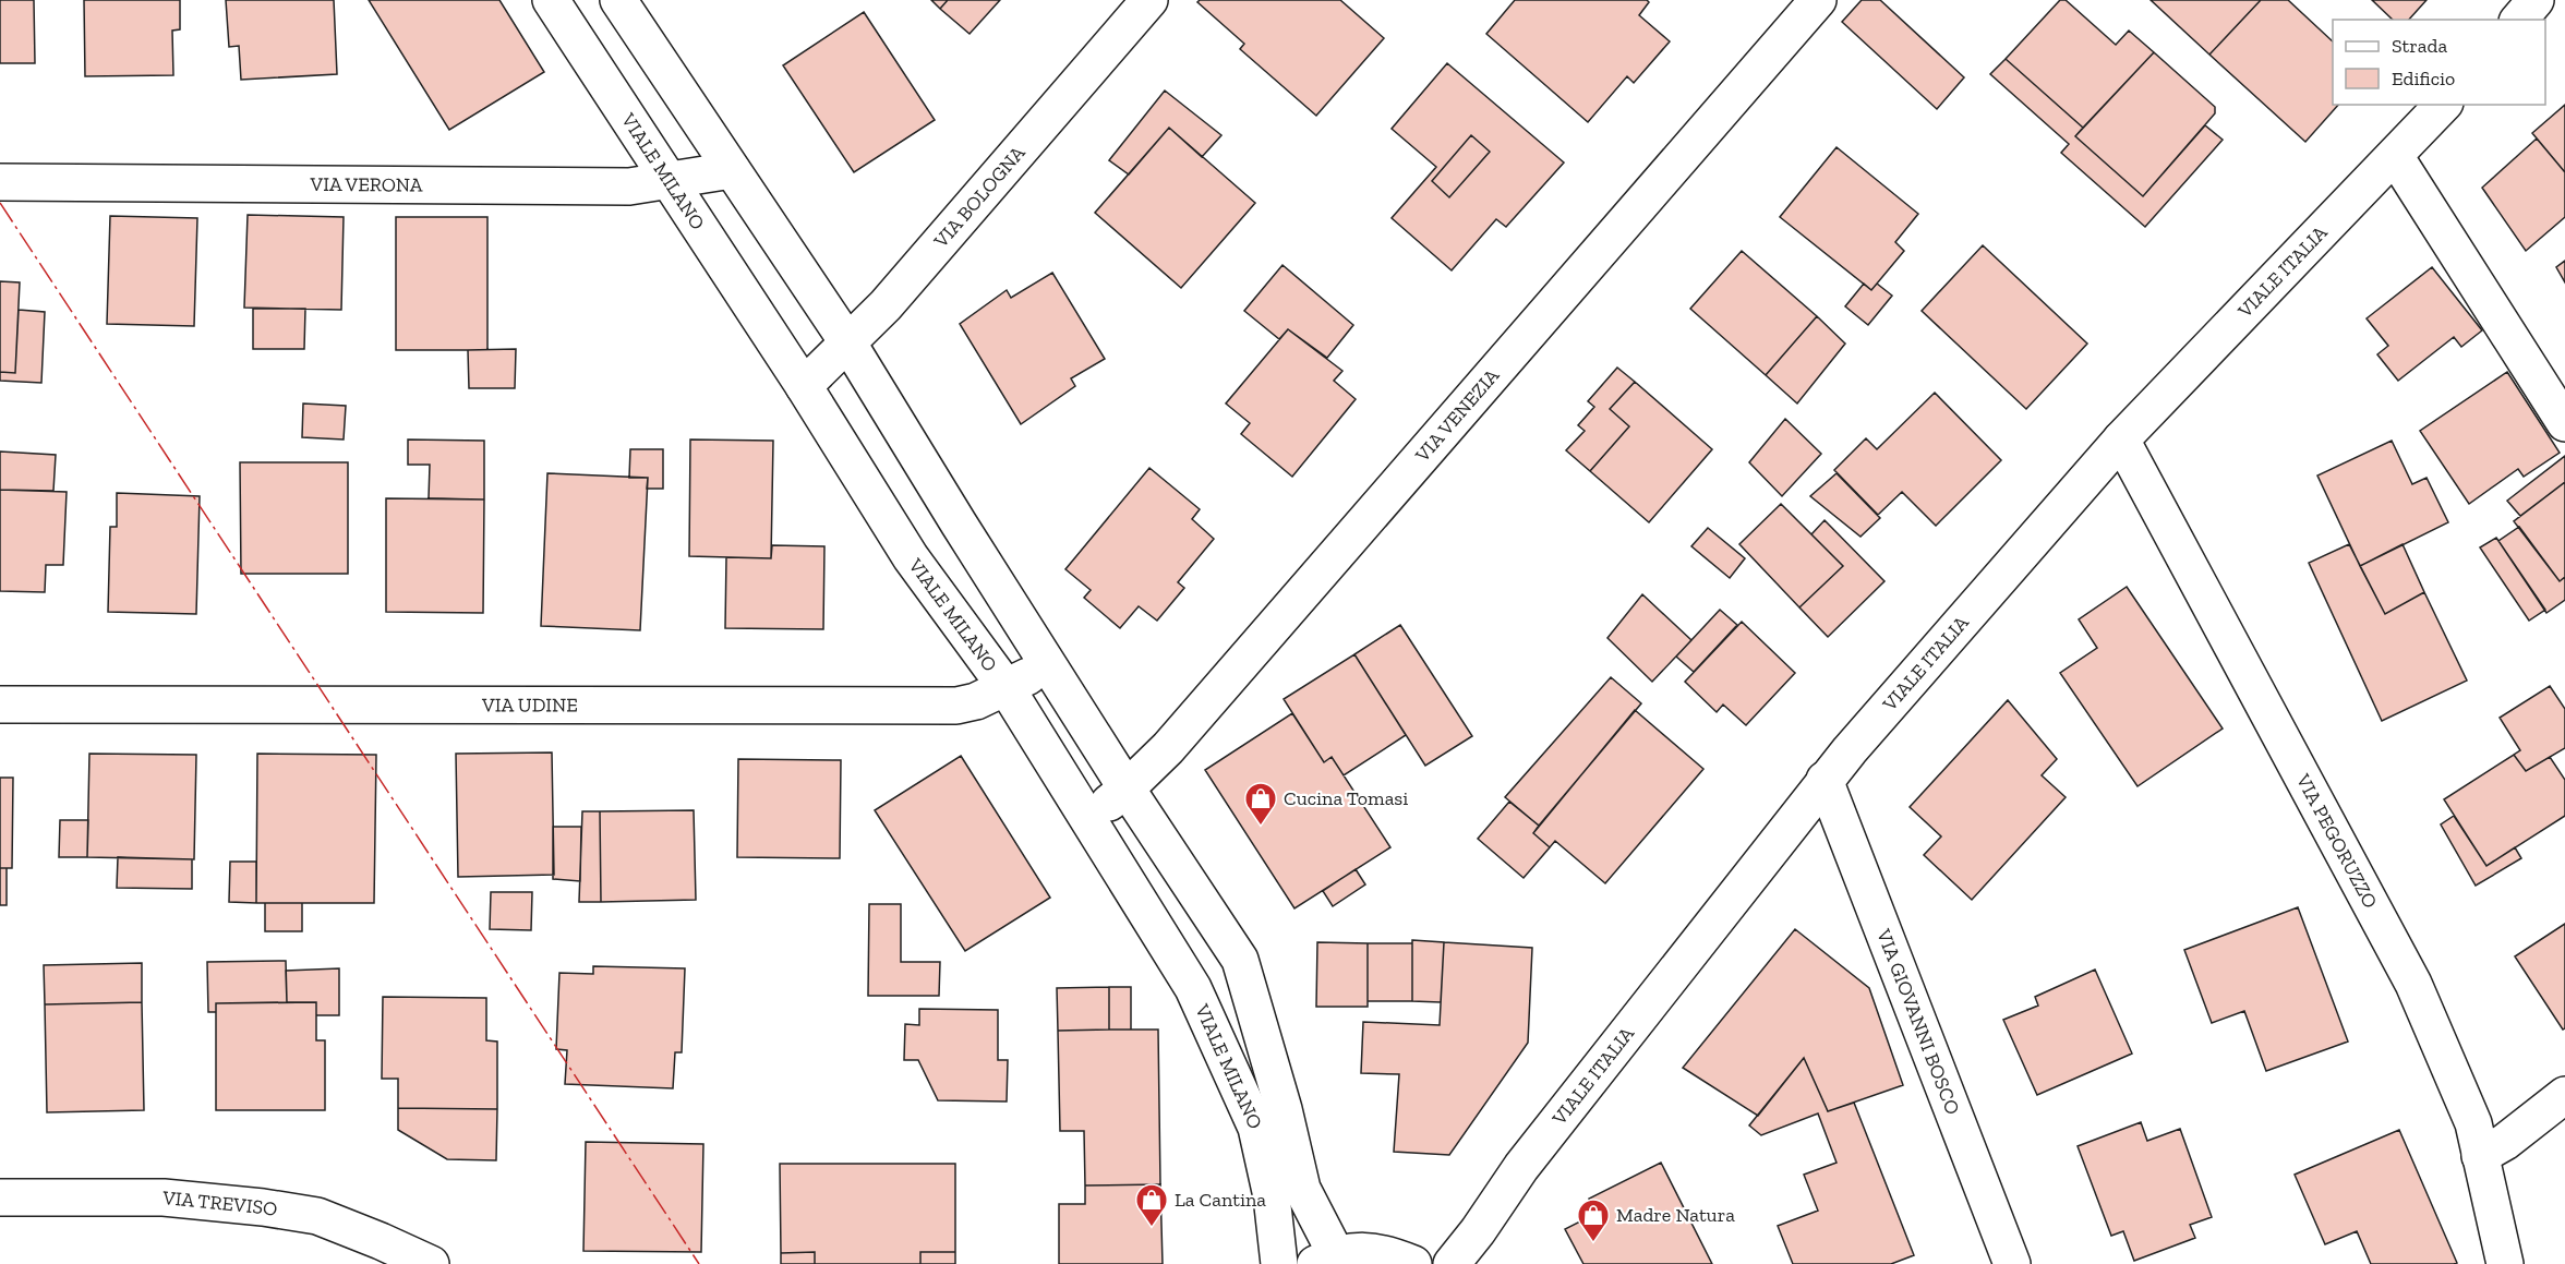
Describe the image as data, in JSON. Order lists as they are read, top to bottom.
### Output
{
  "streets": {
    "street": [
      "VIALE MILANO",
      "VIA VERONA",
      "VIA BOLOGNA",
      "VIALE ITALIA",
      "VIA VENEZIA",
      "VIA UDINE",
      "VIA PEGORUZZO",
      "VIA GIOVANNI BOSCO",
      "VIA TREVISO"
    ]
  },
  "crossings": [
    ["VIALE MILANO", "VIA VERONA"],
    ["VIALE MILANO", "VIA BOLOGNA"],
    ["VIALE MILANO", "VIA VENEZIA"],
    ["VIALE MILANO", "VIA UDINE"],
    ["VIALE ITALIA", "VIA PEGORUZZO"],
    ["VIALE ITALIA", "VIA GIOVANNI BOSCO"]
  ],
  "places": {
    "shop": ["Cucina Tomasi", "La Cantina", "Madre Natura"]
  },
  "legend": ["Strada", "Edificio"]
}
